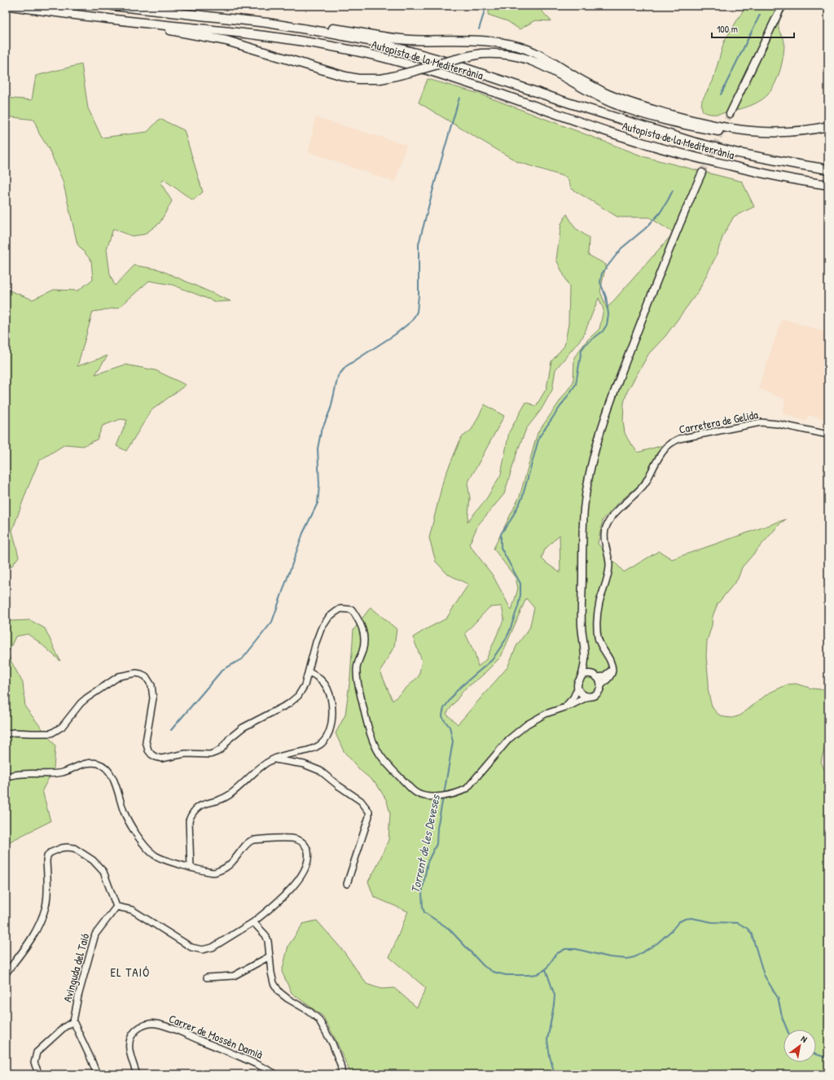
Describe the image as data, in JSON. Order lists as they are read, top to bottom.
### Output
{
  "streets": {
    "highway": ["Autopista de la Mediterrània"],
    "street": ["Carretera de Gelida", "Avinguda del Taió", "Carrer de Mossèn Damià"]
  },
  "districts": ["EL TAIÓ"],
  "water": ["Torrent de les Deveses"],
  "scale_bar": "100 m",
  "north": "top right"
}
